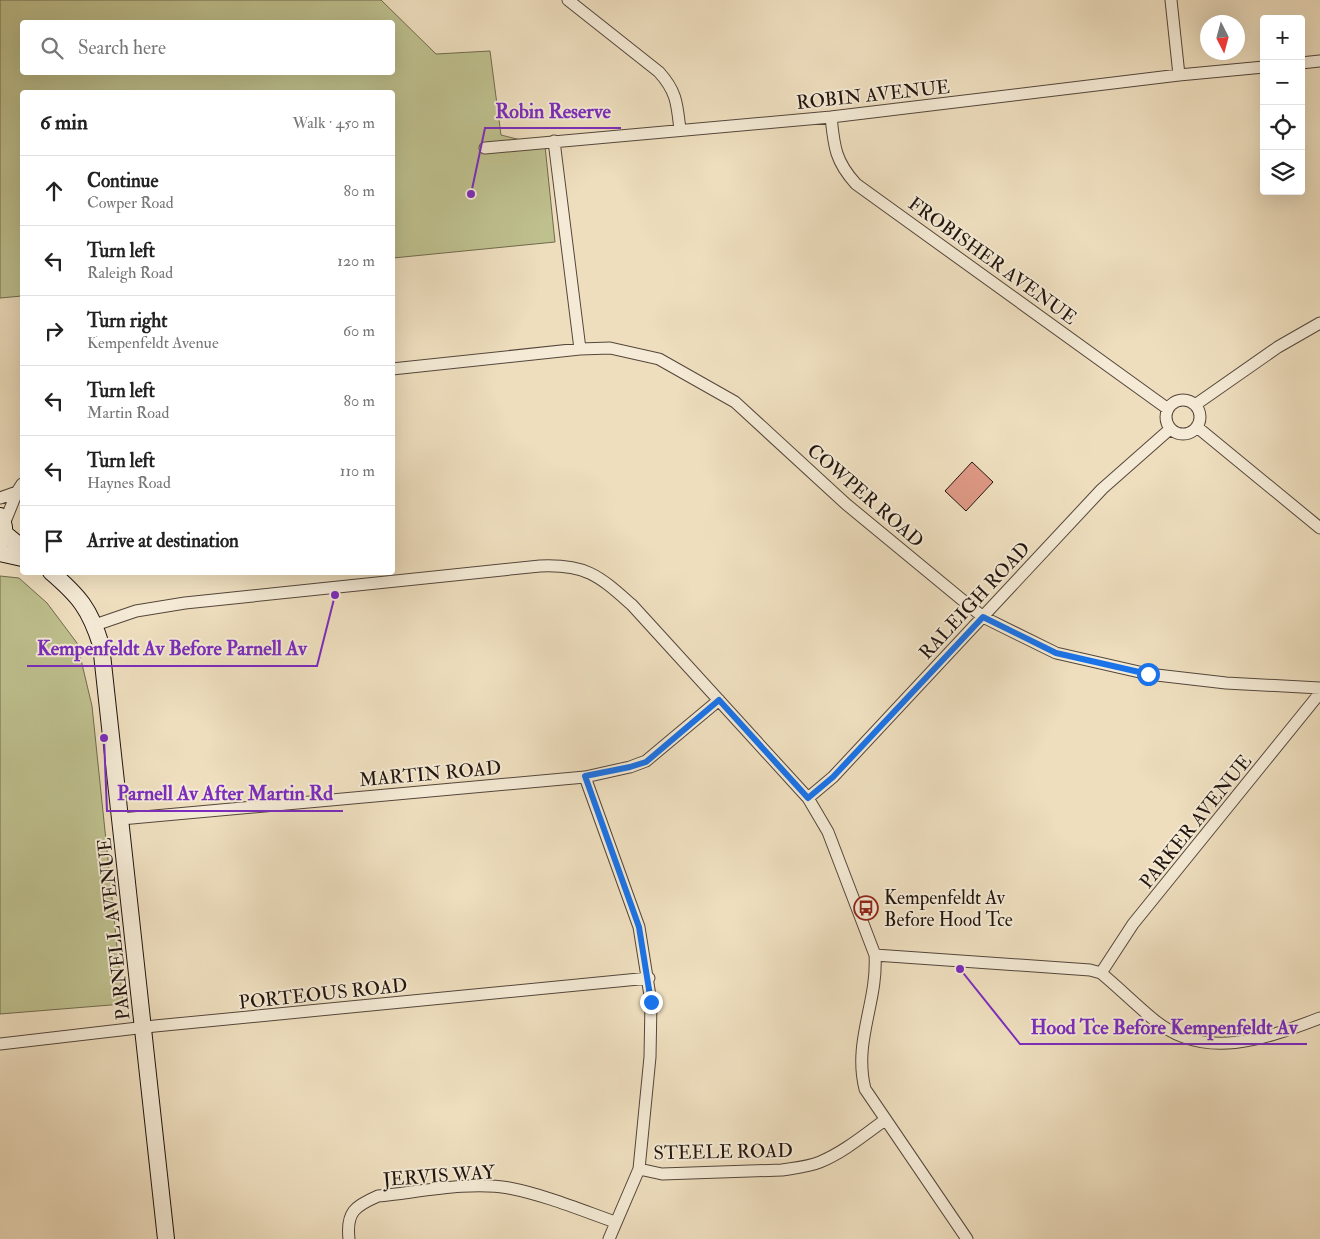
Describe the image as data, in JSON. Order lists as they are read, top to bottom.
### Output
{
  "streets": {
    "street": [
      "ROBIN AVENUE",
      "FROBISHER AVENUE",
      "COWPER ROAD",
      "RALEIGH ROAD",
      "MARTIN ROAD",
      "PARKER AVENUE",
      "PARNELL AVENUE",
      "PORTEOUS ROAD",
      "STEELE ROAD",
      "JERVIS WAY"
    ]
  },
  "crossings": [
    ["ROBIN AVENUE", "FROBISHER AVENUE"],
    ["FROBISHER AVENUE", "RALEIGH ROAD"],
    ["COWPER ROAD", "RALEIGH ROAD"],
    ["MARTIN ROAD", "PARNELL AVENUE"],
    ["PARNELL AVENUE", "PORTEOUS ROAD"]
  ],
  "places": {
    "other": [
      "Robin Reserve",
      "Kempenfeldt Av Before Parnell Av",
      "Parnell Av After Martin Rd",
      "Hood Tce Before Kempenfeldt Av"
    ],
    "bus stop": ["Kempenfeldt Av Before Hood Tce"]
  },
  "north": "bottom",
  "page": {
    "map_buttons": ["+", "−"],
    "search": "Search here",
    "heading": ["6 min", "Walk · 450 m"],
    "list": [
      ["Continue", "Cowper Road", "80 m"],
      ["Turn left", "Raleigh Road", "120 m"],
      ["Turn right", "Kempenfeldt Avenue", "60 m"],
      ["Turn left", "Martin Road", "80 m"],
      ["Turn left", "Haynes Road", "110 m"],
      "Arrive at destination"
    ]
  }
}
